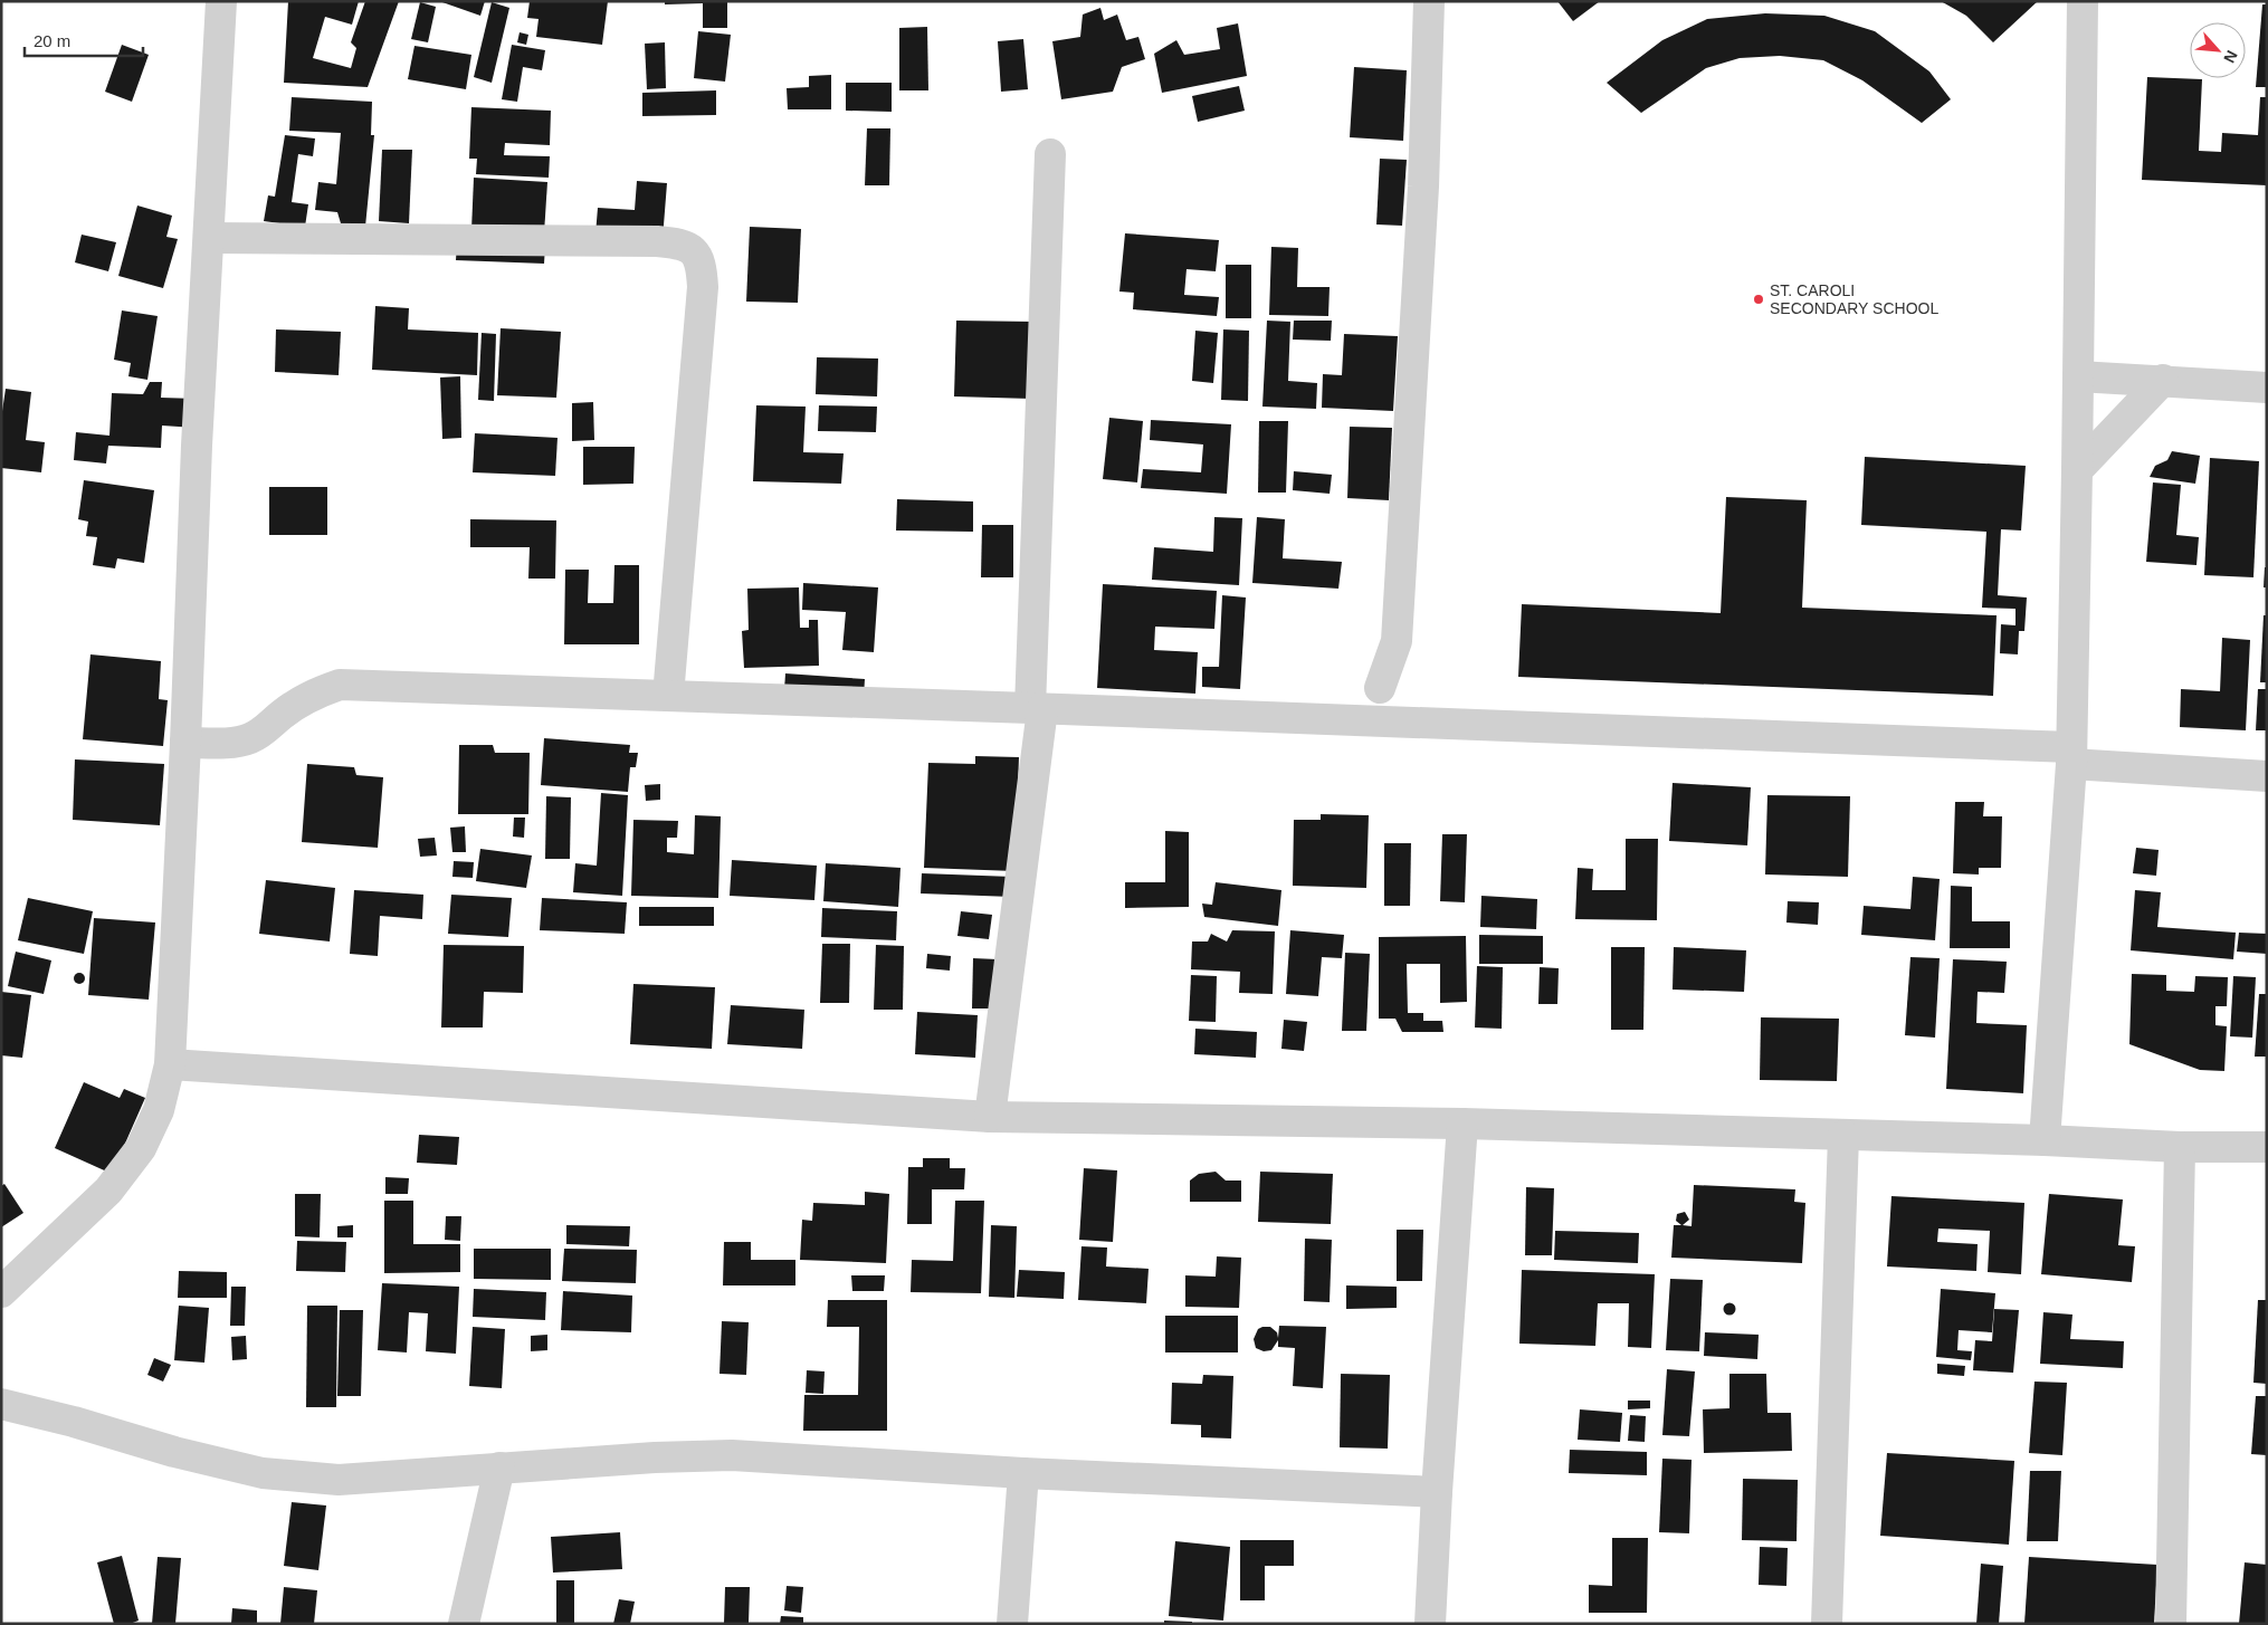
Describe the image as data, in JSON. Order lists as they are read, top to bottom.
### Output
{
  "places": ["ST. CAROLI SECONDARY SCHOOL"],
  "scale_bar": "20 m",
  "north": "bottom right"
}
